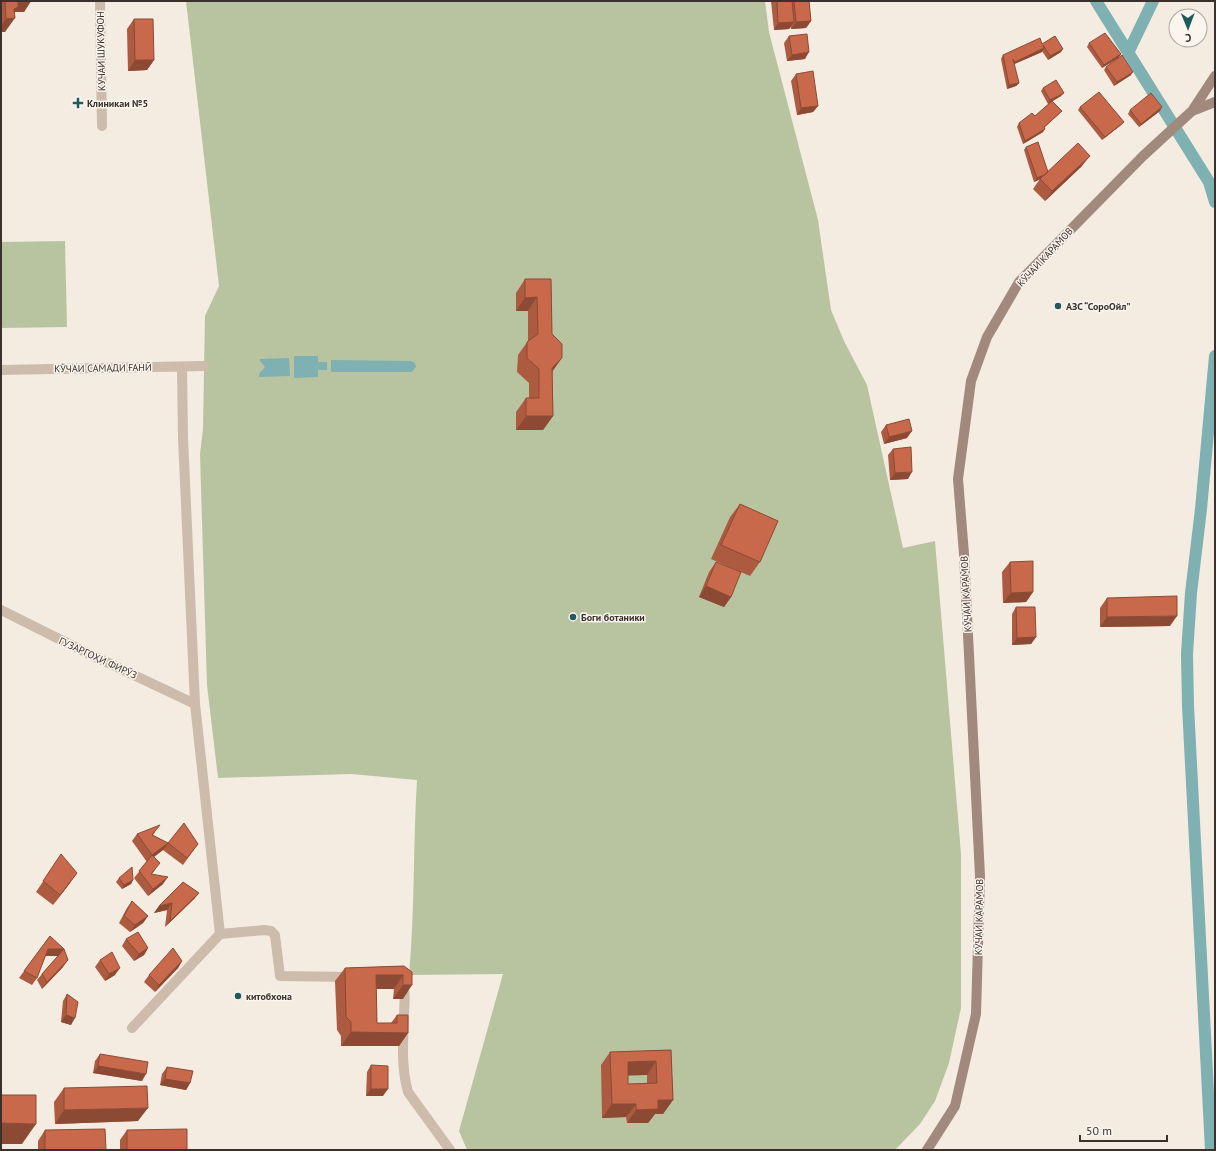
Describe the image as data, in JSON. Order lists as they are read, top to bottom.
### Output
{
  "streets": {
    "main road": ["КӮЧАИ КАРАМОВ"],
    "street": ["КУЧАИ ШУКУФОН", "КӮЧАИ САМАДИ ҒАНӢ", "ГУЗАРГОҲИ ФИРӮЗ"]
  },
  "places": {
    "health": ["Клиникаи №5"],
    "other": ["АЗС “СороОйл”", "Боги ботаники", "китобхона"]
  },
  "scale_bar": "50 m",
  "north": "bottom"
}
